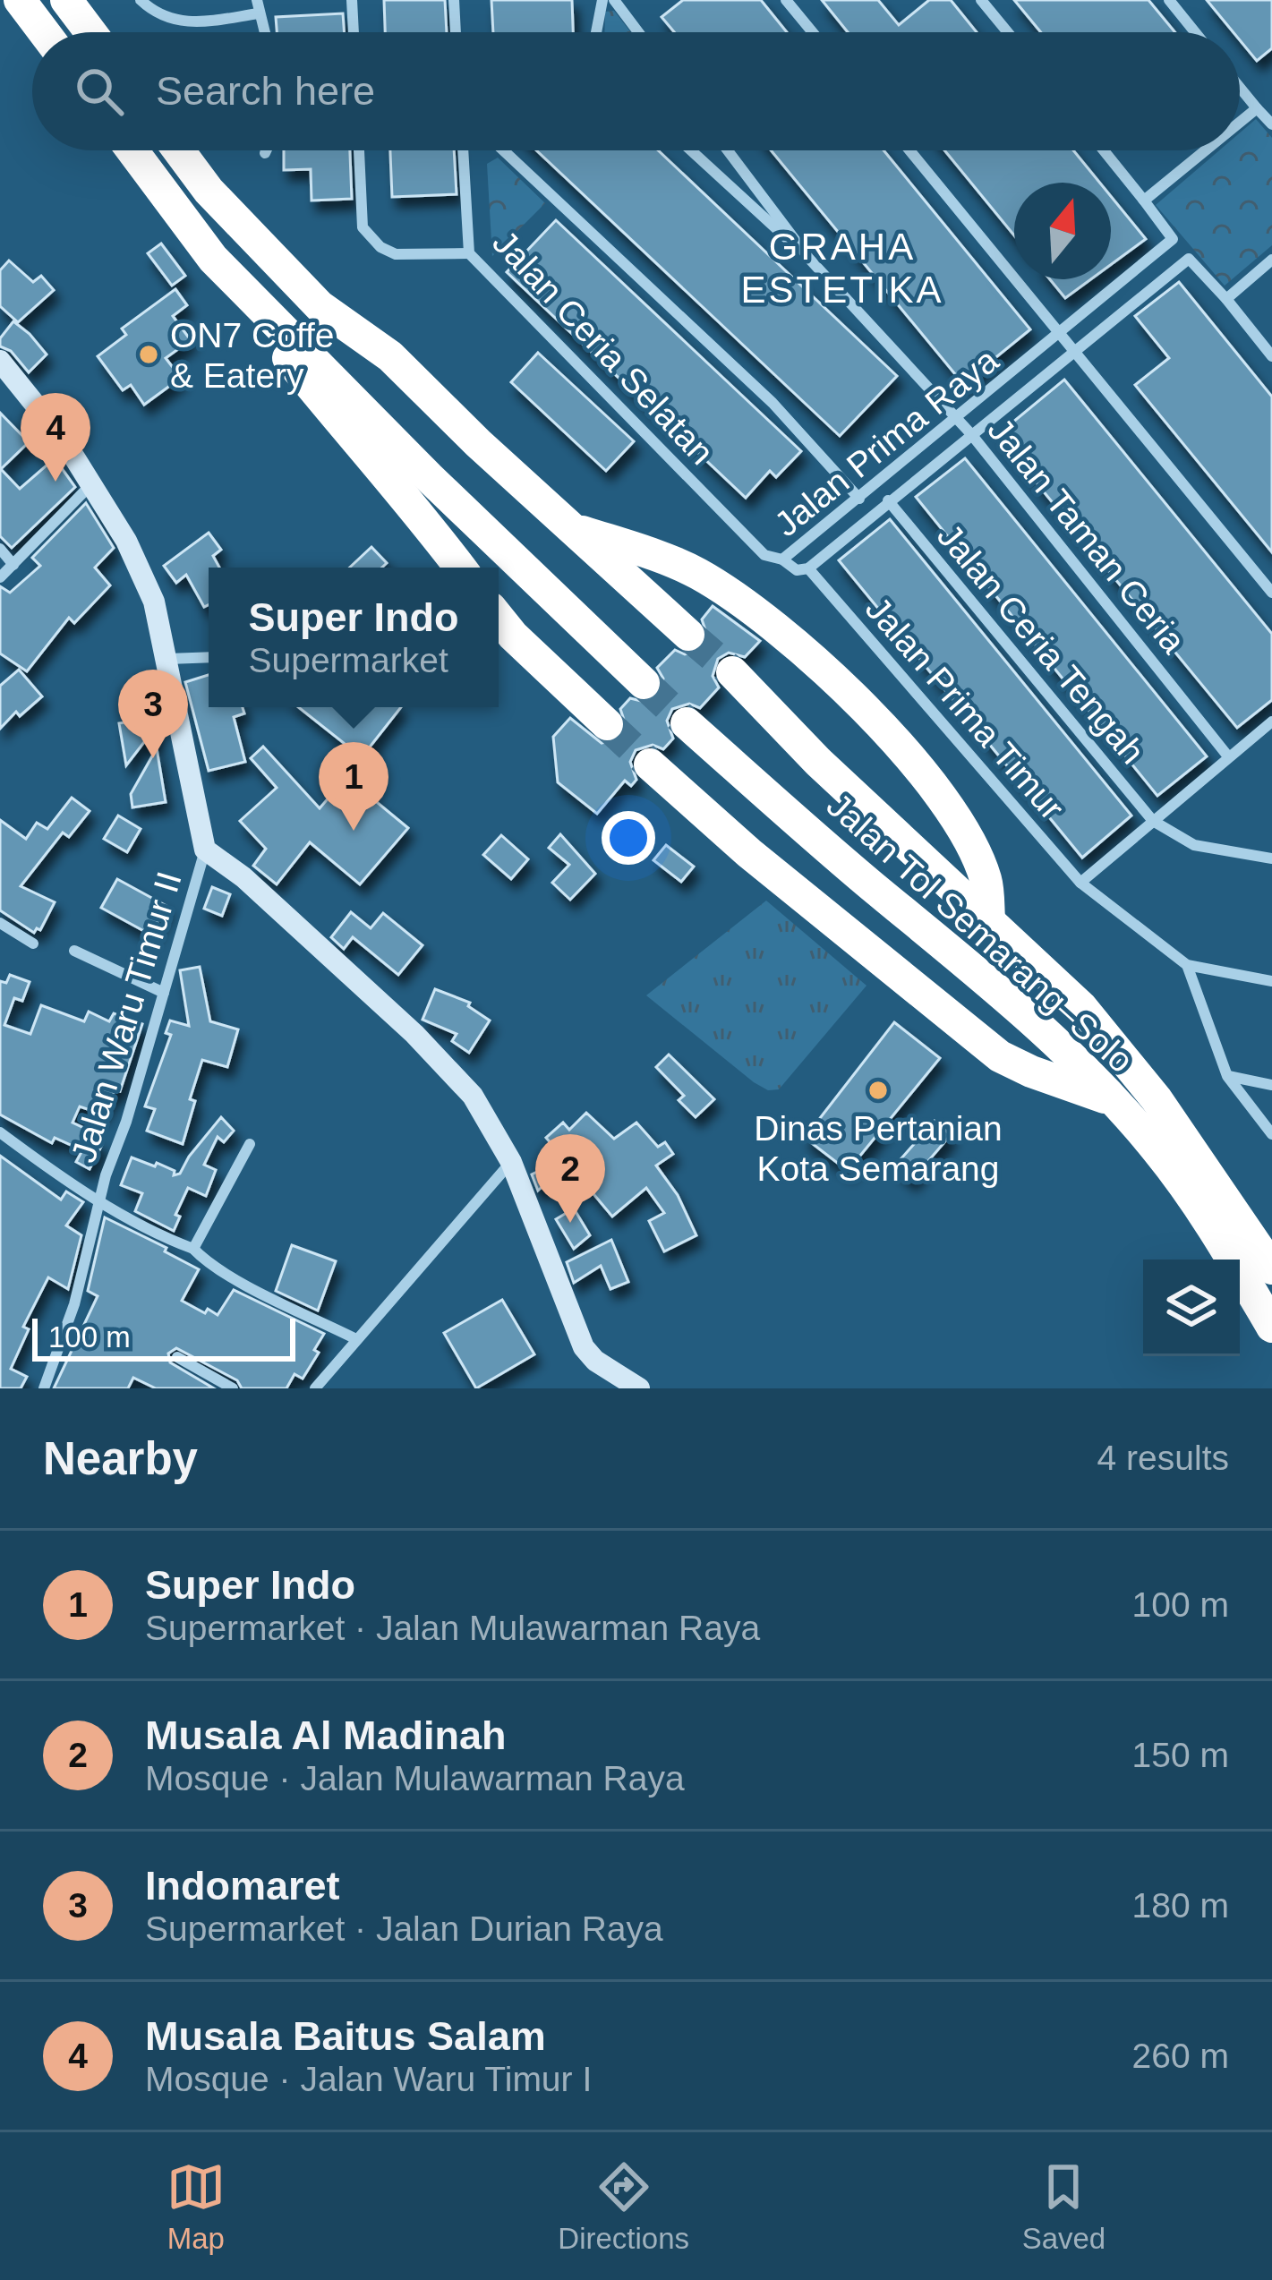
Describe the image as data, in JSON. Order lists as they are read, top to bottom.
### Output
{
  "streets": {
    "highway": ["Jalan Tol Semarang–Solo"],
    "street": [
      "Jalan Ceria Selatan",
      "Jalan Prima Raya",
      "Jalan Taman Ceria",
      "Jalan Ceria Tengah",
      "Jalan Prima Timur",
      "Jalan Waru Timur II"
    ]
  },
  "crossings": [
    ["Jalan Ceria Selatan", "Jalan Prima Raya"],
    ["Jalan Prima Raya", "Jalan Taman Ceria"],
    ["Jalan Prima Raya", "Jalan Ceria Tengah"],
    ["Jalan Prima Raya", "Jalan Prima Timur"]
  ],
  "districts": ["GRAHA ESTETIKA"],
  "places": ["ON7 Coffe & Eatery", "Dinas Pertanian Kota Semarang"],
  "scale_bar": "100 m",
  "north": "top",
  "page": {
    "search": "Search here",
    "pins": [
      "4",
      "3",
      "1",
      "2"
    ],
    "popup": ["Super Indo", "Supermarket"],
    "scale": "100 m",
    "heading": ["Nearby", "4 results"],
    "list": [
      {
        "mark": "1",
        "name": "Super Indo",
        "note": "Supermarket · Jalan Mulawarman Raya",
        "value": "100 m"
      },
      {
        "mark": "2",
        "name": "Musala Al Madinah",
        "note": "Mosque · Jalan Mulawarman Raya",
        "value": "150 m"
      },
      {
        "mark": "3",
        "name": "Indomaret",
        "note": "Supermarket · Jalan Durian Raya",
        "value": "180 m"
      },
      {
        "mark": "4",
        "name": "Musala Baitus Salam",
        "note": "Mosque · Jalan Waru Timur I",
        "value": "260 m"
      }
    ],
    "nav": ["Map", "Directions", "Saved"]
  }
}
